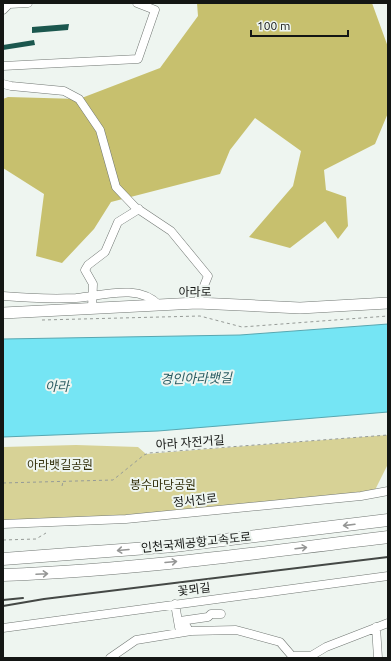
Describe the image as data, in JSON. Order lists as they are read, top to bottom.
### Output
{
  "streets": {
    "highway": ["인천국제공항고속도로"],
    "main road": ["아라로"],
    "street": ["정서진로", "꽃뫼길"],
    "path": ["아라 자전거길"]
  },
  "water": ["경인아라뱃길", "아라"],
  "parks": ["아라뱃길공원", "봉수마당공원"],
  "scale_bar": "100 m"
}
